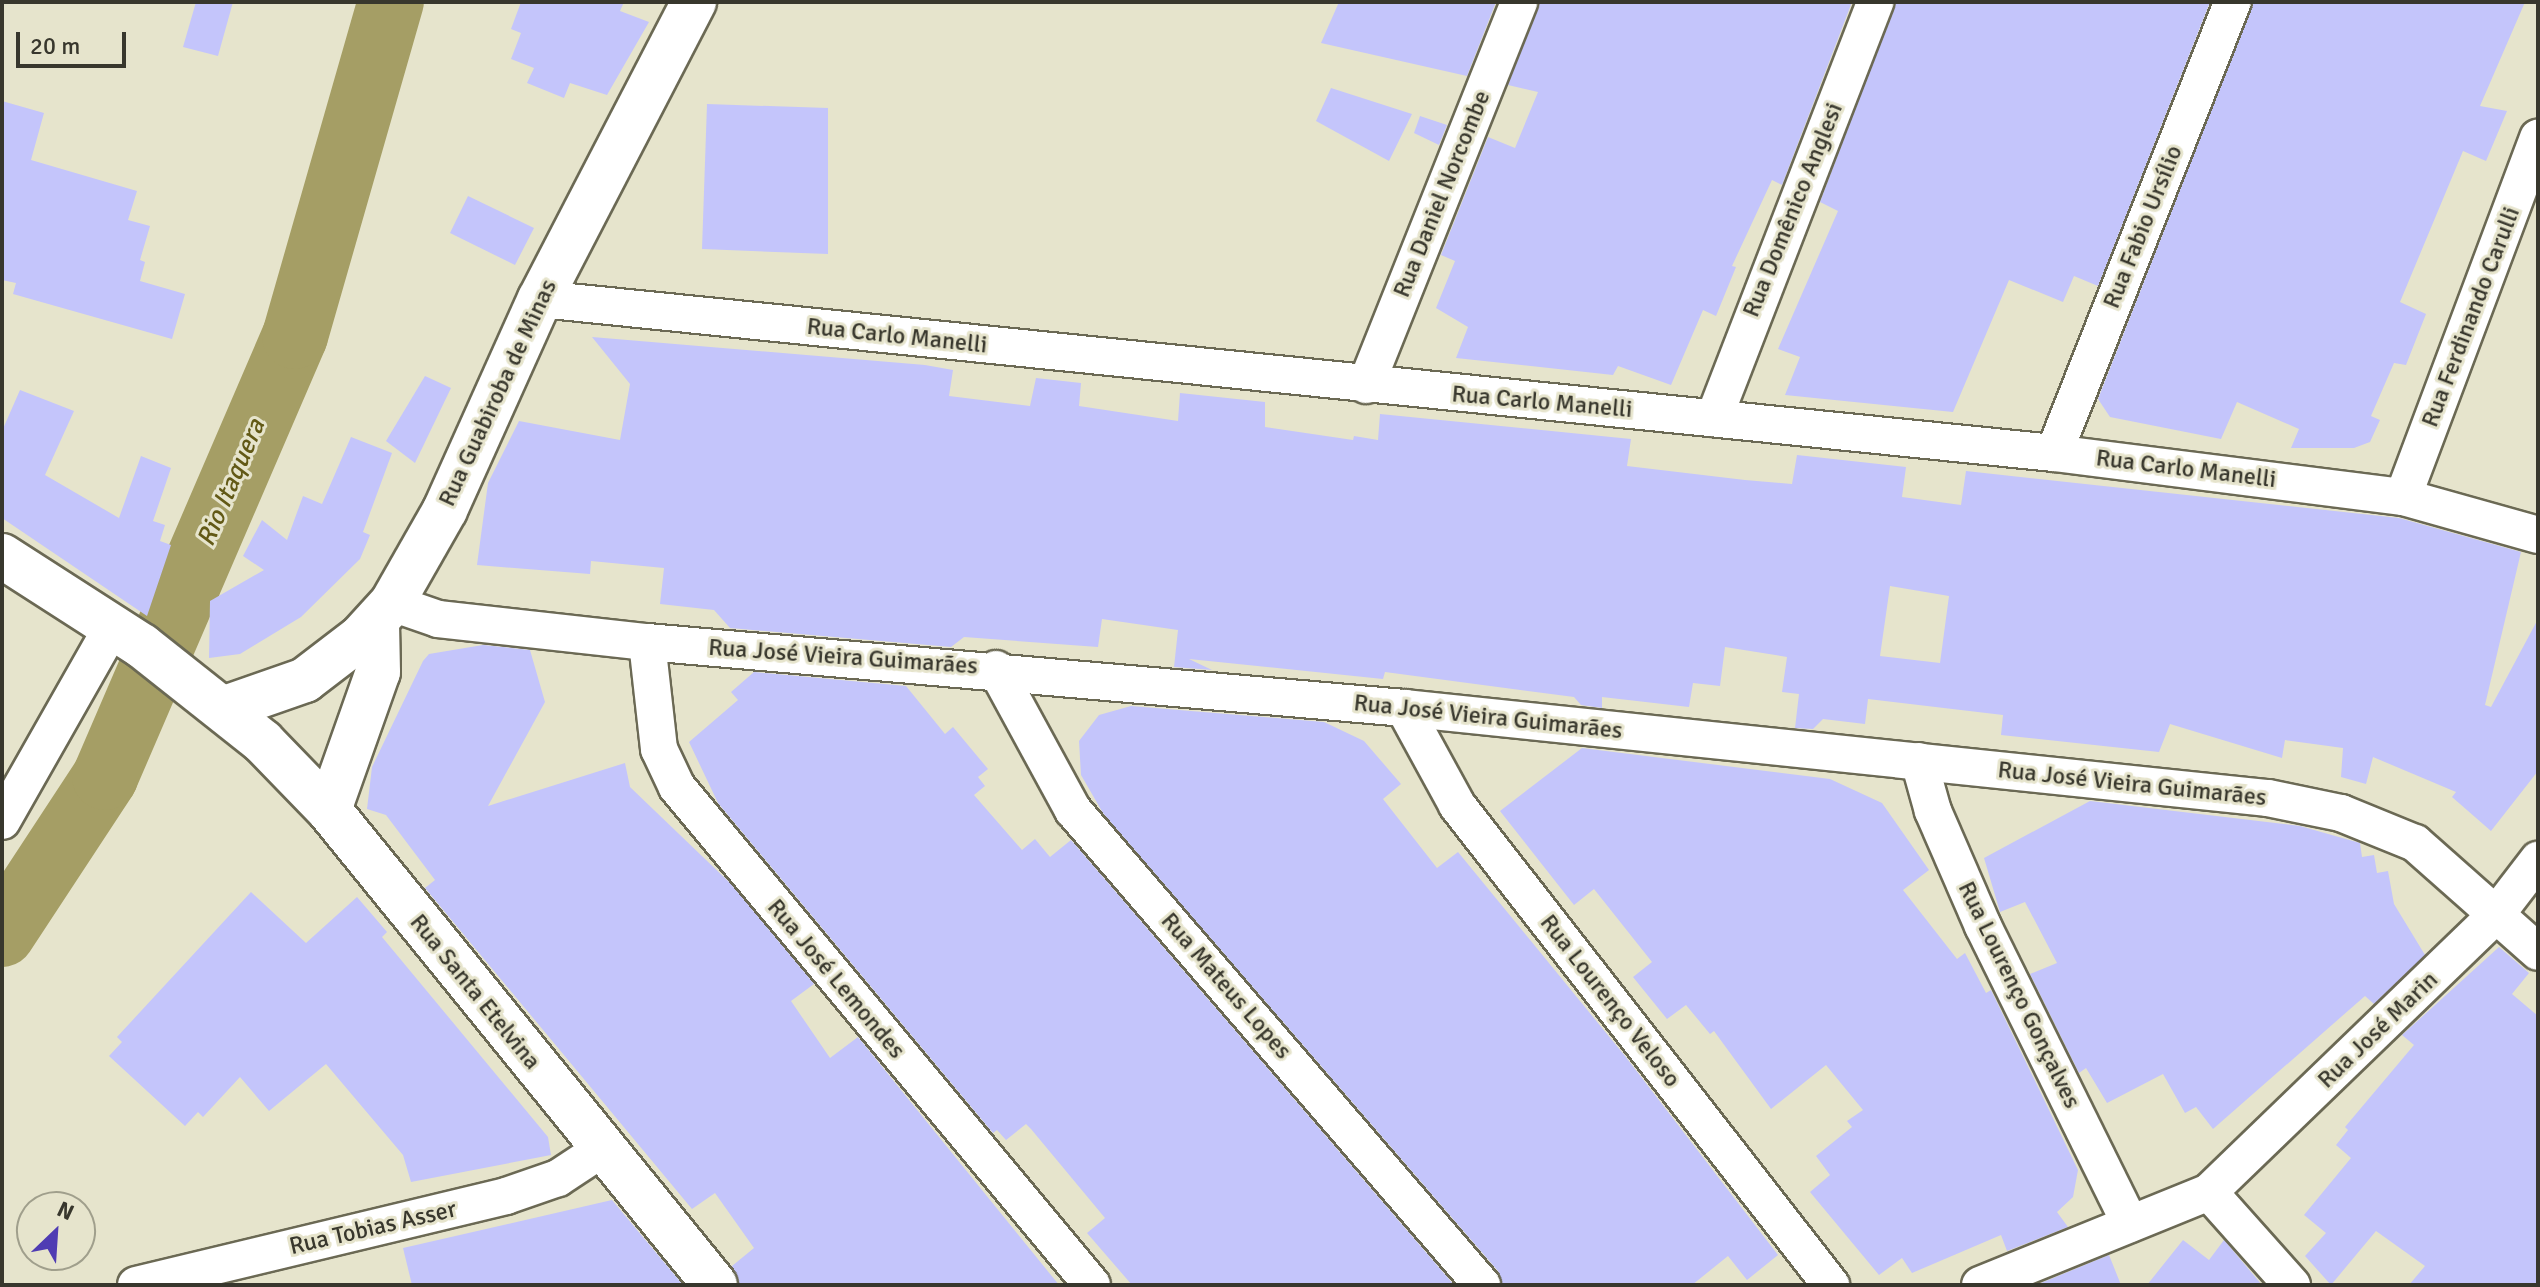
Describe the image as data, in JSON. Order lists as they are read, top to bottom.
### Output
{
  "streets": {
    "street": [
      "Rua Daniel Norcombe",
      "Rua Domênico Anglesi",
      "Rua Fabio Ursílio",
      "Rua Ferdinando Carulli",
      "Rua Carlo Manelli",
      "Rua Guabiroba de Minas",
      "Rua José Vieira Guimarães",
      "Rua José Lemondes",
      "Rua Mateus Lopes",
      "Rua Santa Etelvina",
      "Rua Lourenço Gonçalves",
      "Rua Lourenço Veloso",
      "Rua José Marin",
      "Rua Tobias Asser"
    ]
  },
  "crossings": [
    ["Rua Daniel Norcombe", "Rua Carlo Manelli"],
    ["Rua Domênico Anglesi", "Rua Carlo Manelli"],
    ["Rua Fabio Ursílio", "Rua Carlo Manelli"],
    ["Rua Ferdinando Carulli", "Rua Carlo Manelli"],
    ["Rua Carlo Manelli", "Rua Guabiroba de Minas"],
    ["Rua Guabiroba de Minas", "Rua José Vieira Guimarães"],
    ["Rua Guabiroba de Minas", "Rua Santa Etelvina"],
    ["Rua José Vieira Guimarães", "Rua José Lemondes"],
    ["Rua José Vieira Guimarães", "Rua Mateus Lopes"],
    ["Rua José Vieira Guimarães", "Rua Lourenço Gonçalves"],
    ["Rua José Vieira Guimarães", "Rua Lourenço Veloso"],
    ["Rua José Vieira Guimarães", "Rua José Marin"],
    ["Rua Santa Etelvina", "Rua Tobias Asser"]
  ],
  "water": ["Rio Itaquera"],
  "scale_bar": "20 m",
  "north": "top right"
}
